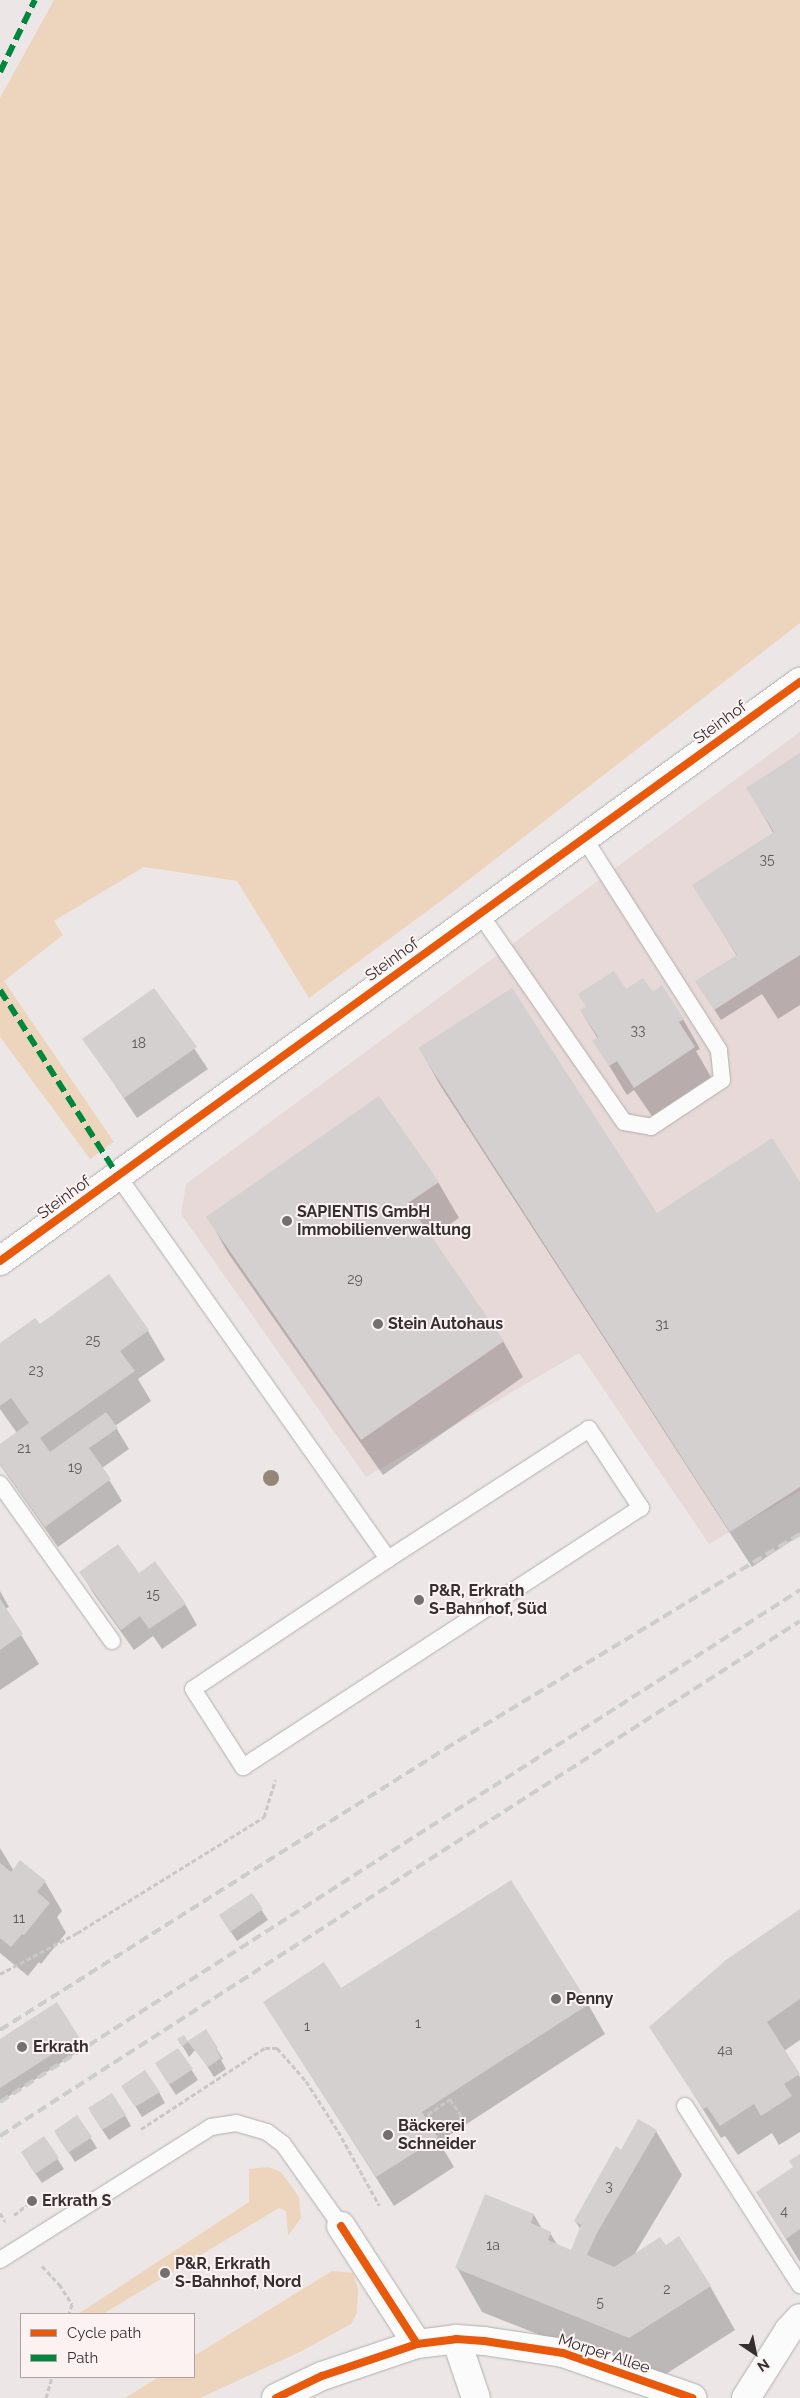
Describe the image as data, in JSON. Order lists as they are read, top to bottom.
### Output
{
  "streets": {
    "street": ["Steinhof", "Morper Allee"]
  },
  "places": [
    "SAPIENTIS GmbH Immobilienverwaltung",
    "Stein Autohaus",
    "P&R, Erkrath S-Bahnhof, Süd",
    "Penny",
    "Erkrath",
    "Bäckerei Schneider",
    "Erkrath S",
    "P&R, Erkrath S-Bahnhof, Nord"
  ],
  "house_numbers": [
    "35",
    "33",
    "18",
    "29",
    "31",
    "25",
    "23",
    "21",
    "19",
    "15",
    "11",
    "1",
    "1",
    "4a",
    "3",
    "4",
    "1a",
    "2",
    "5"
  ],
  "legend": ["Cycle path", "Path"],
  "north": "bottom right"
}
